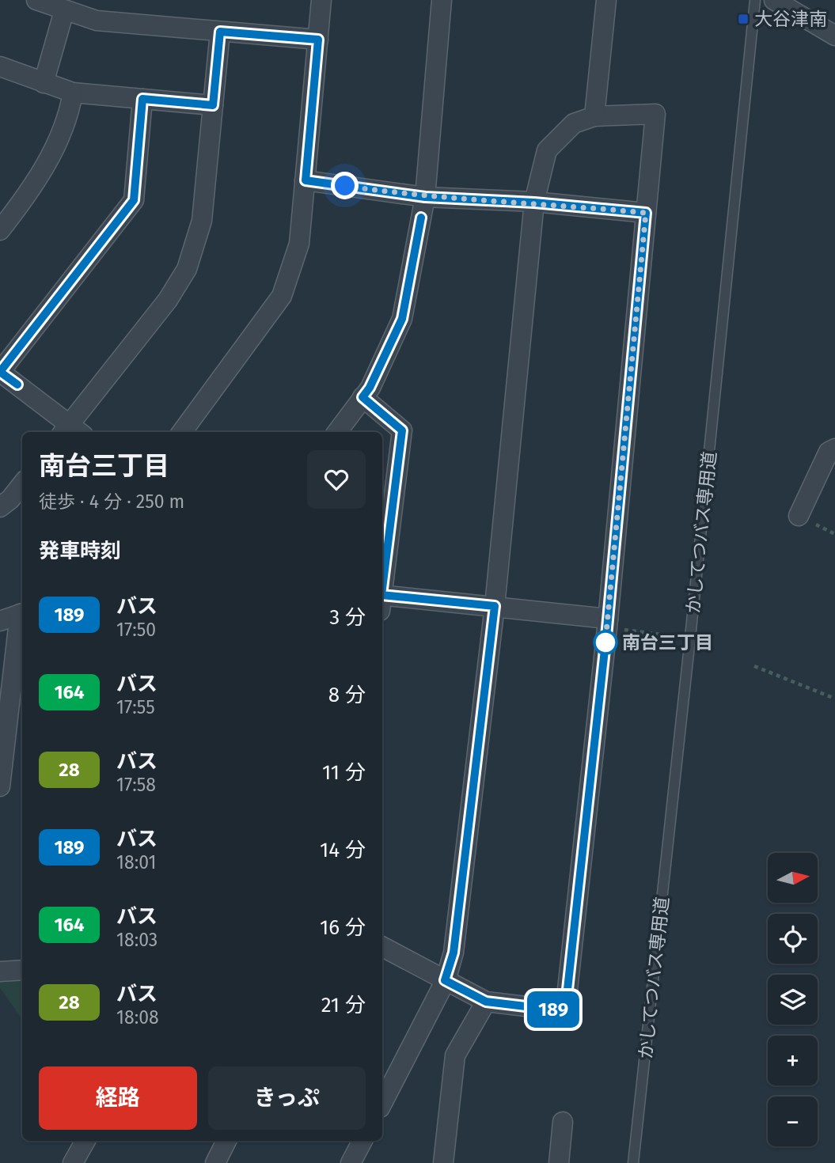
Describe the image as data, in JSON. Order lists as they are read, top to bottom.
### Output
{
  "streets": {
    "lane": ["かしてつバス専用道"]
  },
  "places": {
    "transit": ["大谷津南"],
    "other": ["南台三丁目"]
  },
  "lines": ["bus line 189"],
  "north": "right",
  "page": {
    "on_map": "189",
    "heading": [
      ["南台三丁目", "徒歩 · 4 分 · 250 m"],
      "発車時刻"
    ],
    "list": [
      {
        "mark": "189",
        "name": "バス",
        "note": "17:50",
        "value": "3 分"
      },
      {
        "mark": "164",
        "name": "バス",
        "note": "17:55",
        "value": "8 分"
      },
      {
        "mark": "28",
        "name": "バス",
        "note": "17:58",
        "value": "11 分"
      },
      {
        "mark": "189",
        "name": "バス",
        "note": "18:01",
        "value": "14 分"
      },
      {
        "mark": "164",
        "name": "バス",
        "note": "18:03",
        "value": "16 分"
      },
      {
        "mark": "28",
        "name": "バス",
        "note": "18:08",
        "value": "21 分"
      }
    ],
    "map_buttons": ["+", "−"],
    "buttons": ["経路", "きっぷ"]
  }
}
